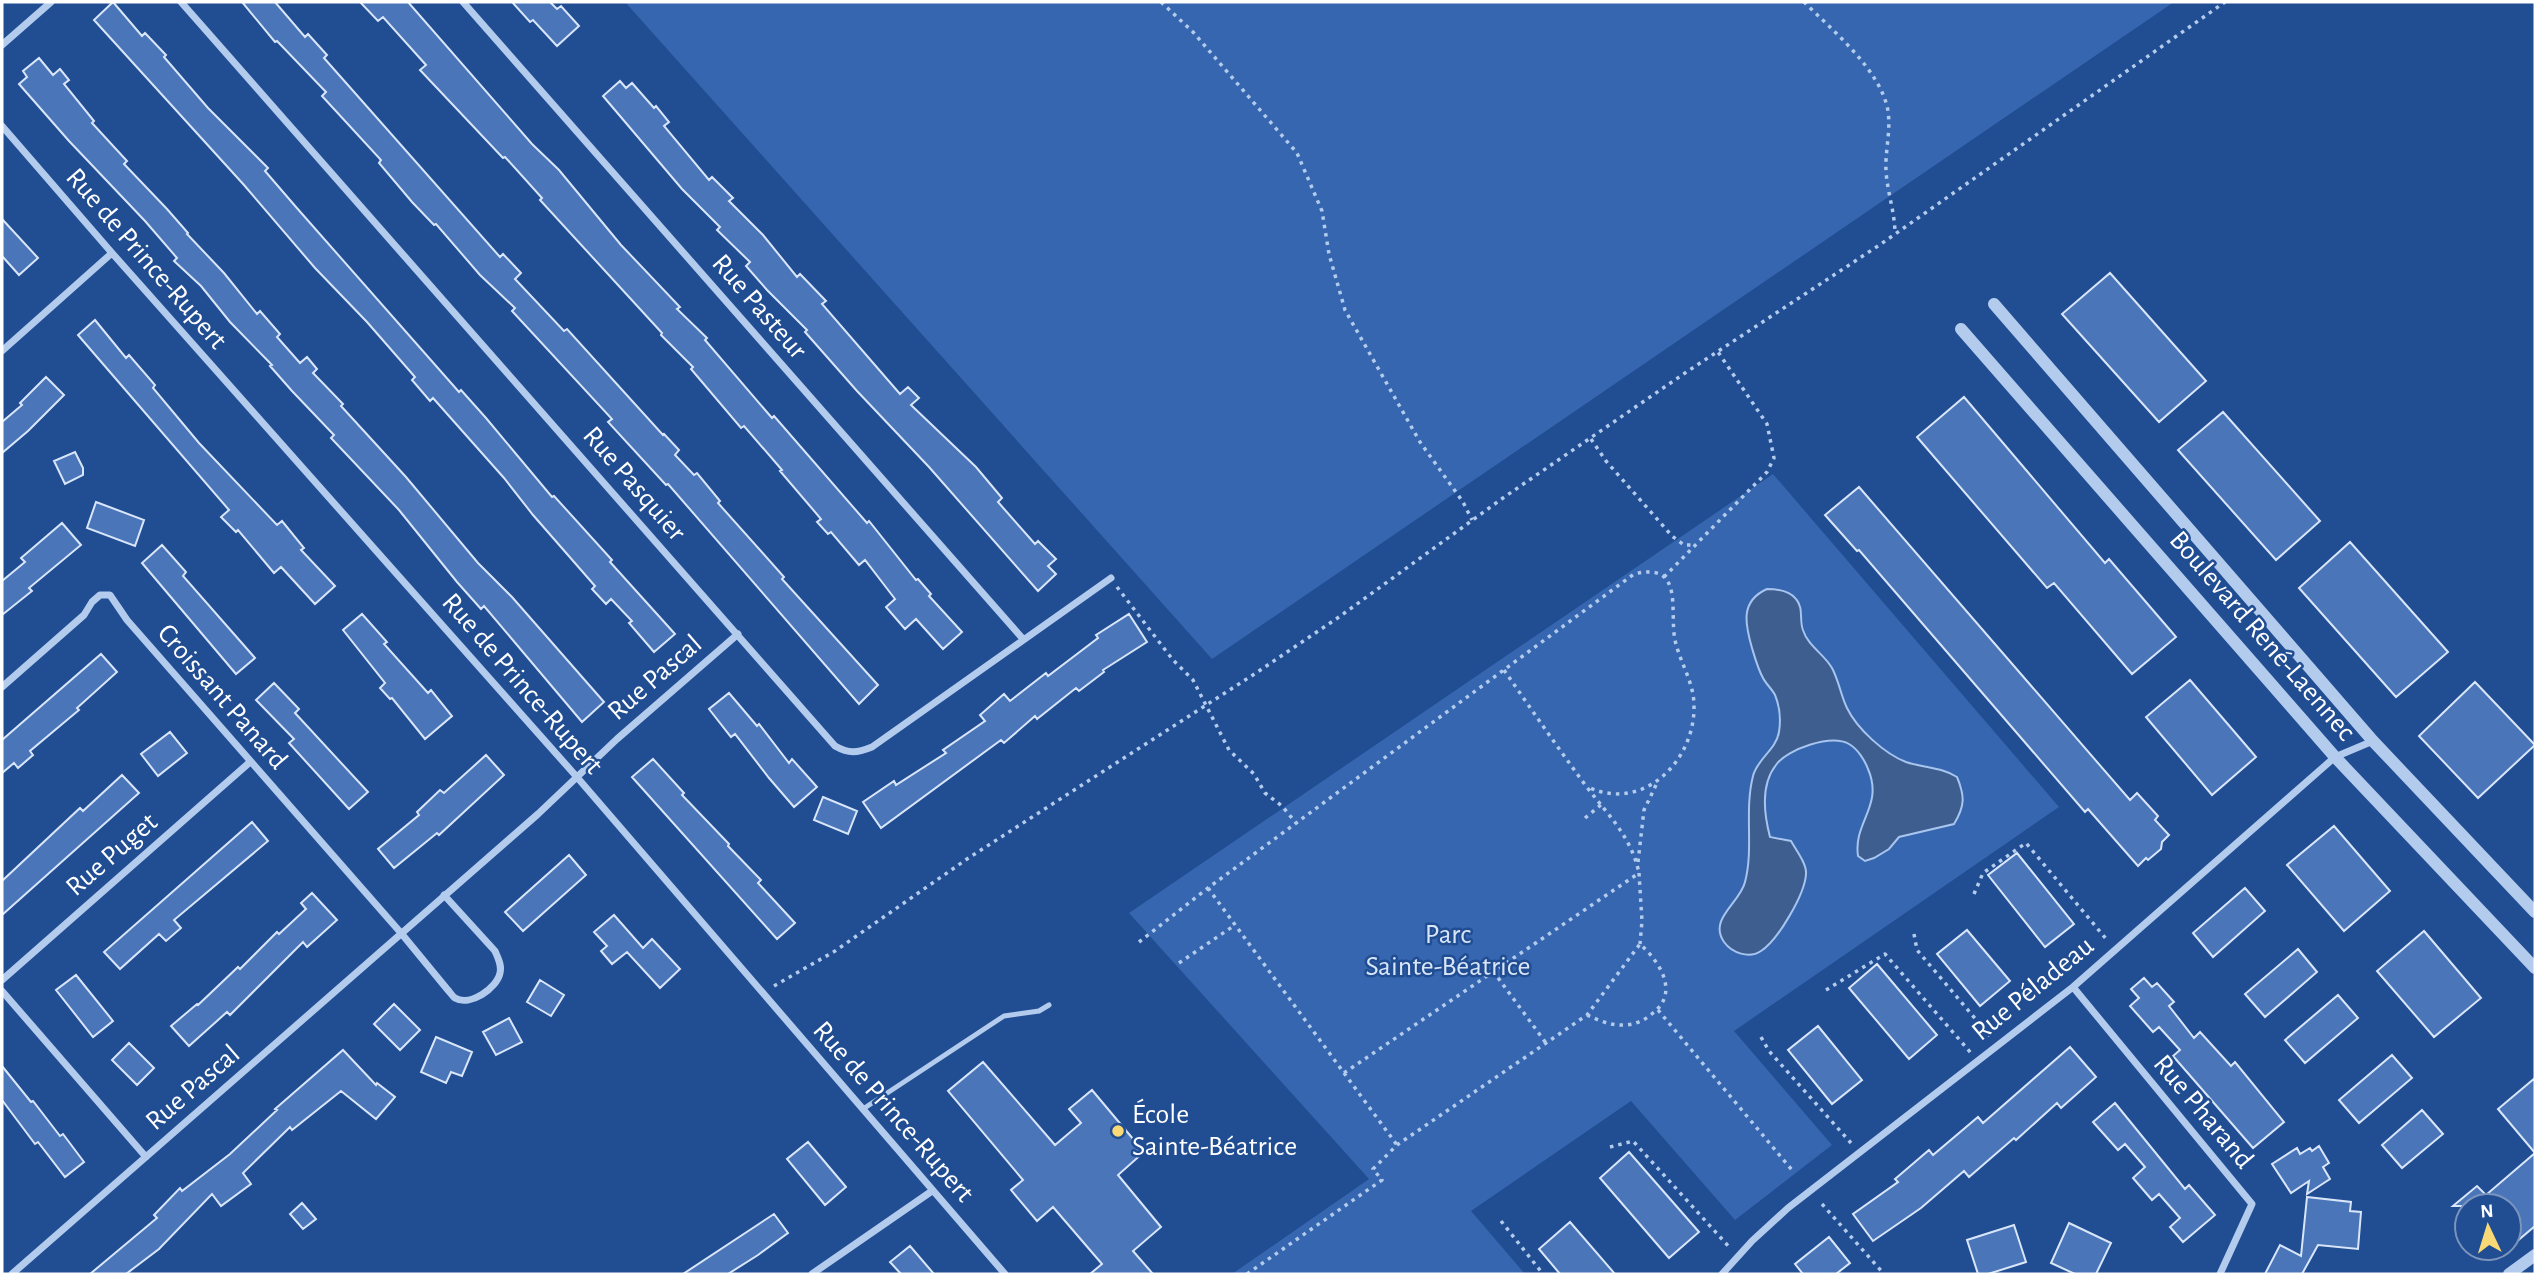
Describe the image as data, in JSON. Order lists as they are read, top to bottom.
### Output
{
  "streets": {
    "street": [
      "Rue de Prince-Rupert",
      "Rue Pasteur",
      "Rue Pasquier",
      "Boulevard René-Laennec",
      "Rue Pascal",
      "Croissant Panard",
      "Rue Puget",
      "Rue Péladeau",
      "Rue Pharand"
    ]
  },
  "crossings": [
    ["Rue de Prince-Rupert", "Rue Pascal"],
    ["Rue Pasteur", "Rue Pasquier"],
    ["Rue Pasquier", "Rue Pascal"],
    ["Boulevard René-Laennec", "Rue Péladeau"],
    ["Rue Pascal", "Croissant Panard"],
    ["Croissant Panard", "Rue Puget"],
    ["Rue Péladeau", "Rue Pharand"]
  ],
  "parks": ["Parc Sainte-Béatrice"],
  "places": ["École Sainte-Béatrice"],
  "north": "top"
}
